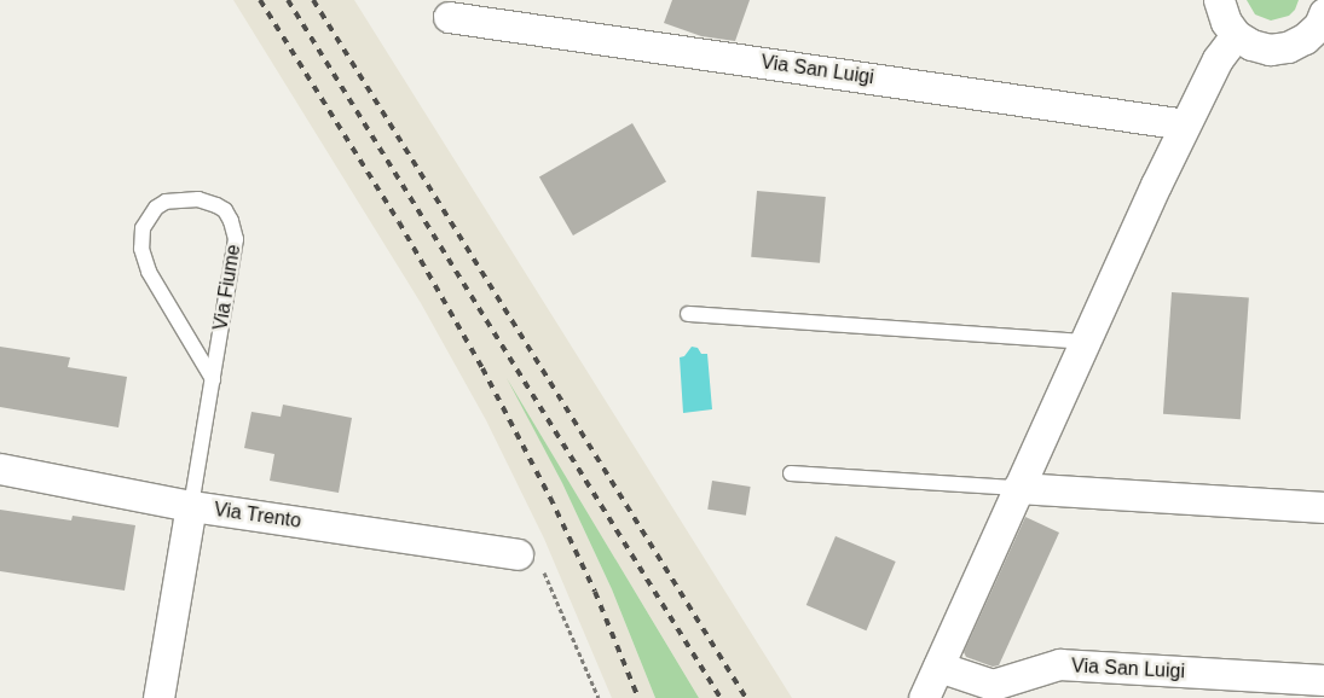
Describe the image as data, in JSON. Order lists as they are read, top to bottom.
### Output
{
  "streets": {
    "street": ["Via San Luigi", "Via Fiume", "Via Trento"]
  },
  "crossings": [
    ["Via Fiume", "Via Trento"]
  ]
}
